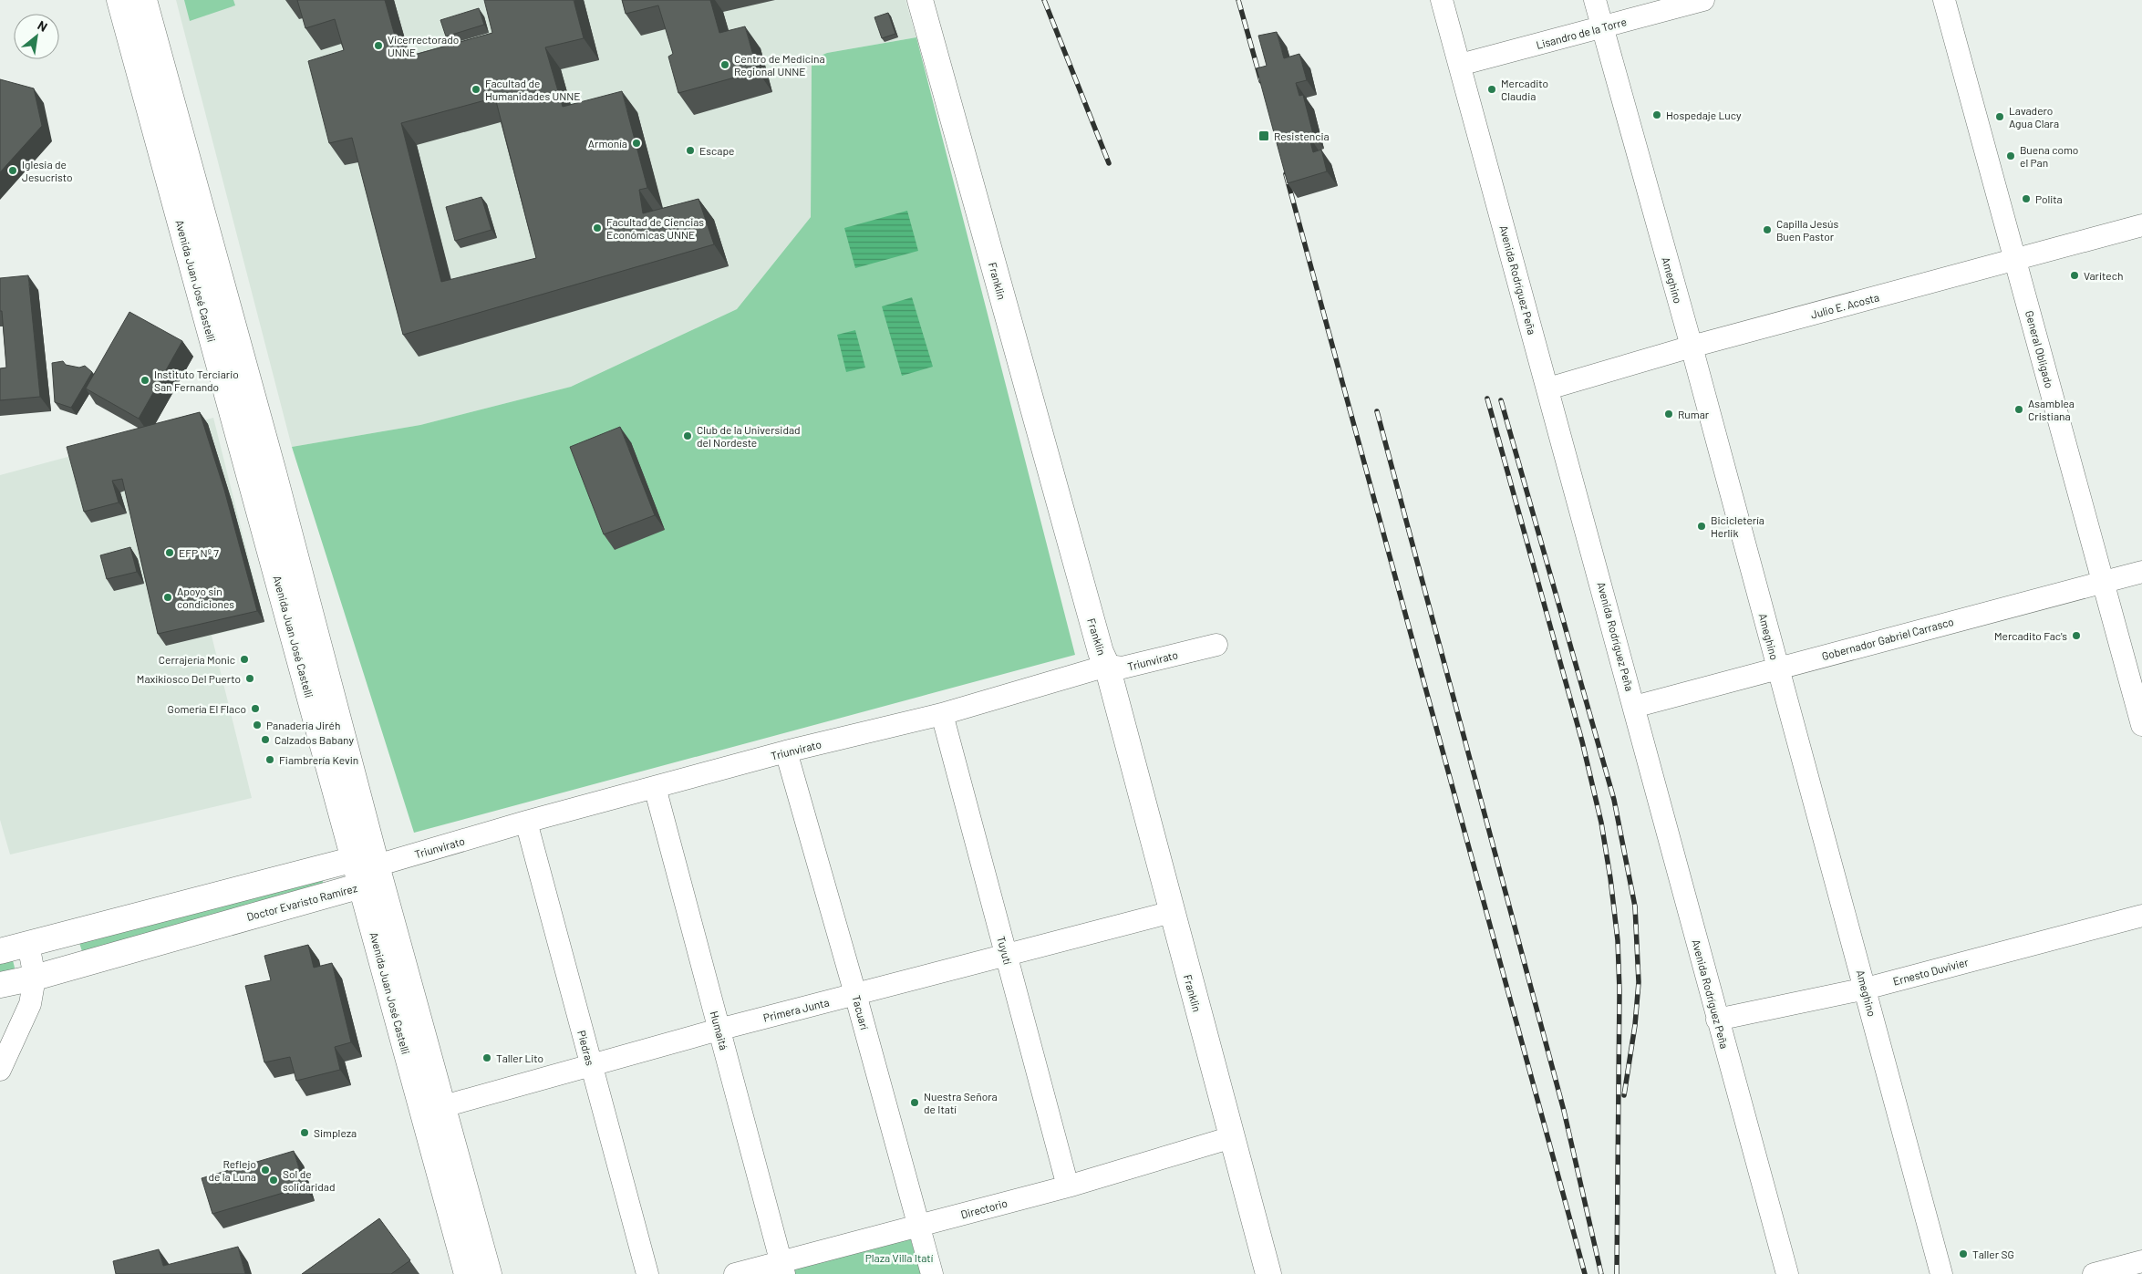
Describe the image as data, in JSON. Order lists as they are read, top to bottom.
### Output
{
  "streets": {
    "main road": ["Avenida Juan José Castelli", "Franklin", "Doctor Evaristo Ramírez"],
    "street": [
      "Lisandro de la Torre",
      "Avenida Rodríguez Peña",
      "Ameghino",
      "Julio E. Acosta",
      "General Obligado",
      "Gobernador Gabriel Carrasco",
      "Triunvirato",
      "Tuyutí",
      "Ernesto Duvivier",
      "Primera Junta",
      "Tacuarí",
      "Humaitá",
      "Piedras",
      "Directorio"
    ]
  },
  "crossings": [
    ["Lisandro de la Torre", "Avenida Rodríguez Peña"],
    ["Lisandro de la Torre", "Ameghino"],
    ["Avenida Rodríguez Peña", "Julio E. Acosta"],
    ["Avenida Rodríguez Peña", "Gobernador Gabriel Carrasco"],
    ["Avenida Rodríguez Peña", "Ernesto Duvivier"],
    ["Ameghino", "Julio E. Acosta"],
    ["Ameghino", "Gobernador Gabriel Carrasco"],
    ["Ameghino", "Ernesto Duvivier"],
    ["Avenida Juan José Castelli", "Triunvirato"],
    ["Avenida Juan José Castelli", "Doctor Evaristo Ramírez"],
    ["Avenida Juan José Castelli", "Primera Junta"],
    ["Franklin", "Triunvirato"],
    ["Franklin", "Primera Junta"],
    ["Franklin", "Directorio"],
    ["Julio E. Acosta", "General Obligado"],
    ["General Obligado", "Gobernador Gabriel Carrasco"],
    ["Triunvirato", "Tuyutí"],
    ["Triunvirato", "Tacuarí"],
    ["Triunvirato", "Humaitá"],
    ["Triunvirato", "Piedras"],
    ["Tuyutí", "Primera Junta"],
    ["Tuyutí", "Directorio"],
    ["Primera Junta", "Tacuarí"],
    ["Primera Junta", "Humaitá"],
    ["Primera Junta", "Piedras"],
    ["Tacuarí", "Directorio"],
    ["Humaitá", "Directorio"]
  ],
  "parks": ["Plaza Villa Itatí"],
  "places": {
    "other": [
      "Vicerrectorado UNNE",
      "Centro de Medicina Regional UNNE",
      "Facultad de Humanidades UNNE",
      "Mercadito Claudia",
      "Hospedaje Lucy",
      "Lavadero Agua Clara",
      "Armonía",
      "Escape",
      "Buena como el Pan",
      "Iglesia de Jesucristo",
      "Polita",
      "Facultad de Ciencias Económicas UNNE",
      "Capilla Jesús Buen Pastor",
      "Varitech",
      "Instituto Terciario San Fernando",
      "Asamblea Cristiana",
      "Rumar",
      "Club de la Universidad del Nordeste",
      "Bicicletería Herlik",
      "EFP Nº 7",
      "Apoyo sin condiciones",
      "Mercadito Fac's",
      "Cerrajería Monic",
      "Maxikiosco Del Puerto",
      "Gomería El Flaco",
      "Panadería Jiréh",
      "Calzados Babany",
      "Fiambrería Kevin",
      "Taller Lito",
      "Nuestra Señora de Itatí",
      "Simpleza",
      "Reflejo de la Luna",
      "Sol de solidaridad",
      "Taller SG"
    ],
    "transit": ["Resistencia"]
  },
  "north": "top right"
}
